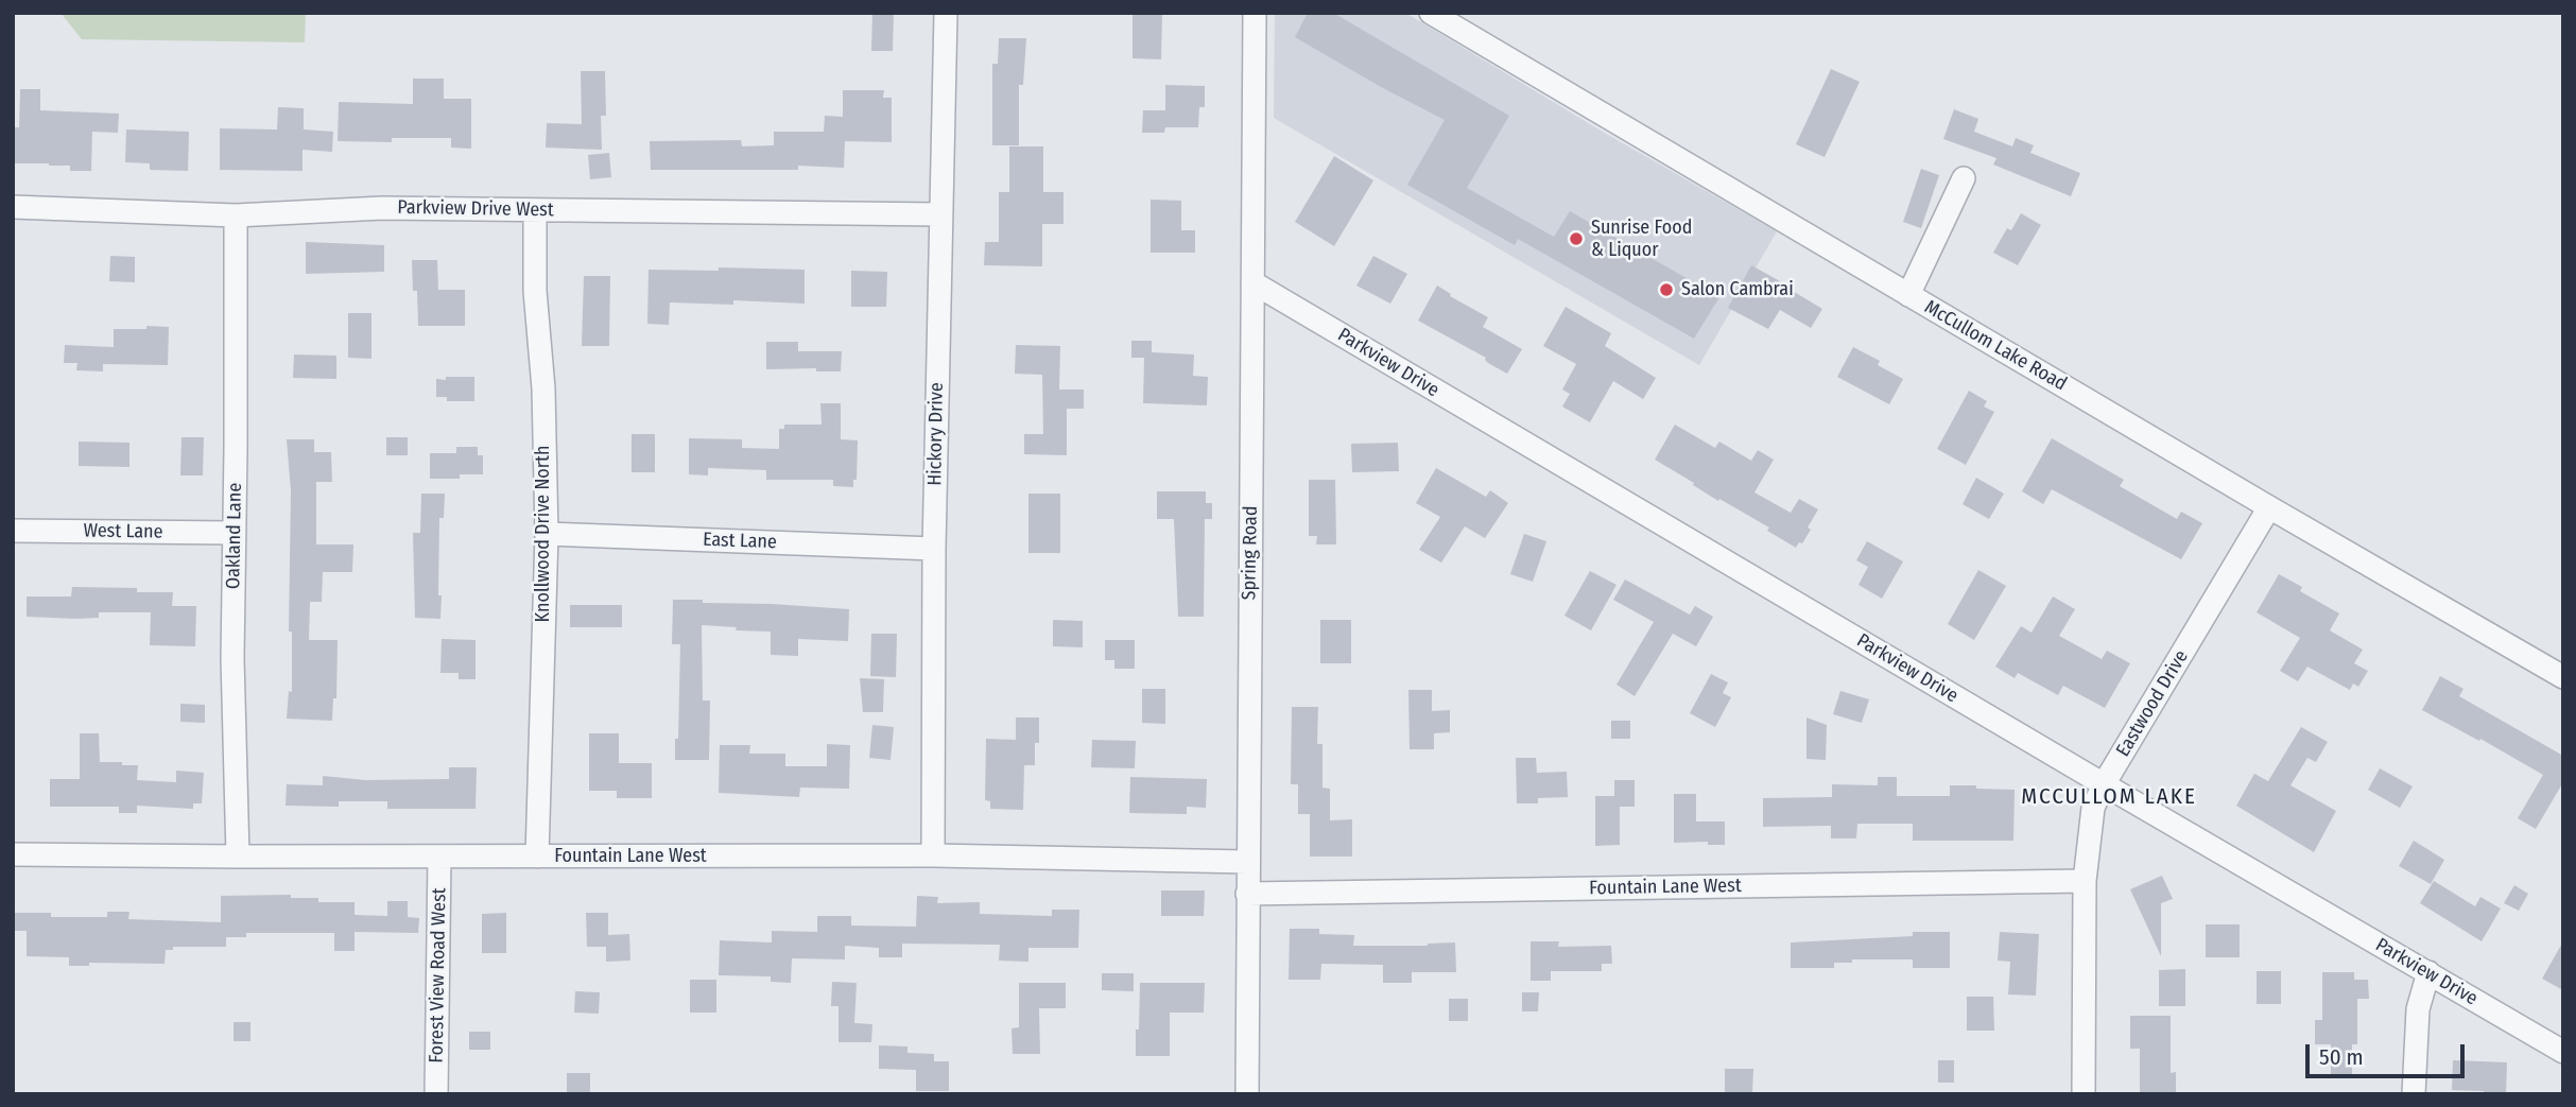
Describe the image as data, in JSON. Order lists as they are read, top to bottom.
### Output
{
  "streets": {
    "street": [
      "Parkview Drive West",
      "McCullom Lake Road",
      "Parkview Drive",
      "Hickory Drive",
      "West Lane",
      "Knollwood Drive North",
      "Oakland Lane",
      "East Lane",
      "Spring Road",
      "Eastwood Drive",
      "Fountain Lane West",
      "Forest View Road West"
    ]
  },
  "crossings": [
    ["Parkview Drive West", "Hickory Drive"],
    ["Parkview Drive West", "Knollwood Drive North"],
    ["Parkview Drive West", "Oakland Lane"],
    ["McCullom Lake Road", "Eastwood Drive"],
    ["Parkview Drive", "Spring Road"],
    ["Parkview Drive", "Eastwood Drive"],
    ["Hickory Drive", "East Lane"],
    ["Hickory Drive", "Fountain Lane West"],
    ["West Lane", "Oakland Lane"],
    ["Knollwood Drive North", "East Lane"],
    ["Knollwood Drive North", "Fountain Lane West"],
    ["Oakland Lane", "Fountain Lane West"],
    ["Spring Road", "Fountain Lane West"],
    ["Eastwood Drive", "Fountain Lane West"],
    ["Fountain Lane West", "Forest View Road West"]
  ],
  "districts": ["MCCULLOM LAKE"],
  "places": ["Sunrise Food & Liquor", "Salon Cambrai"],
  "scale_bar": "50 m"
}
